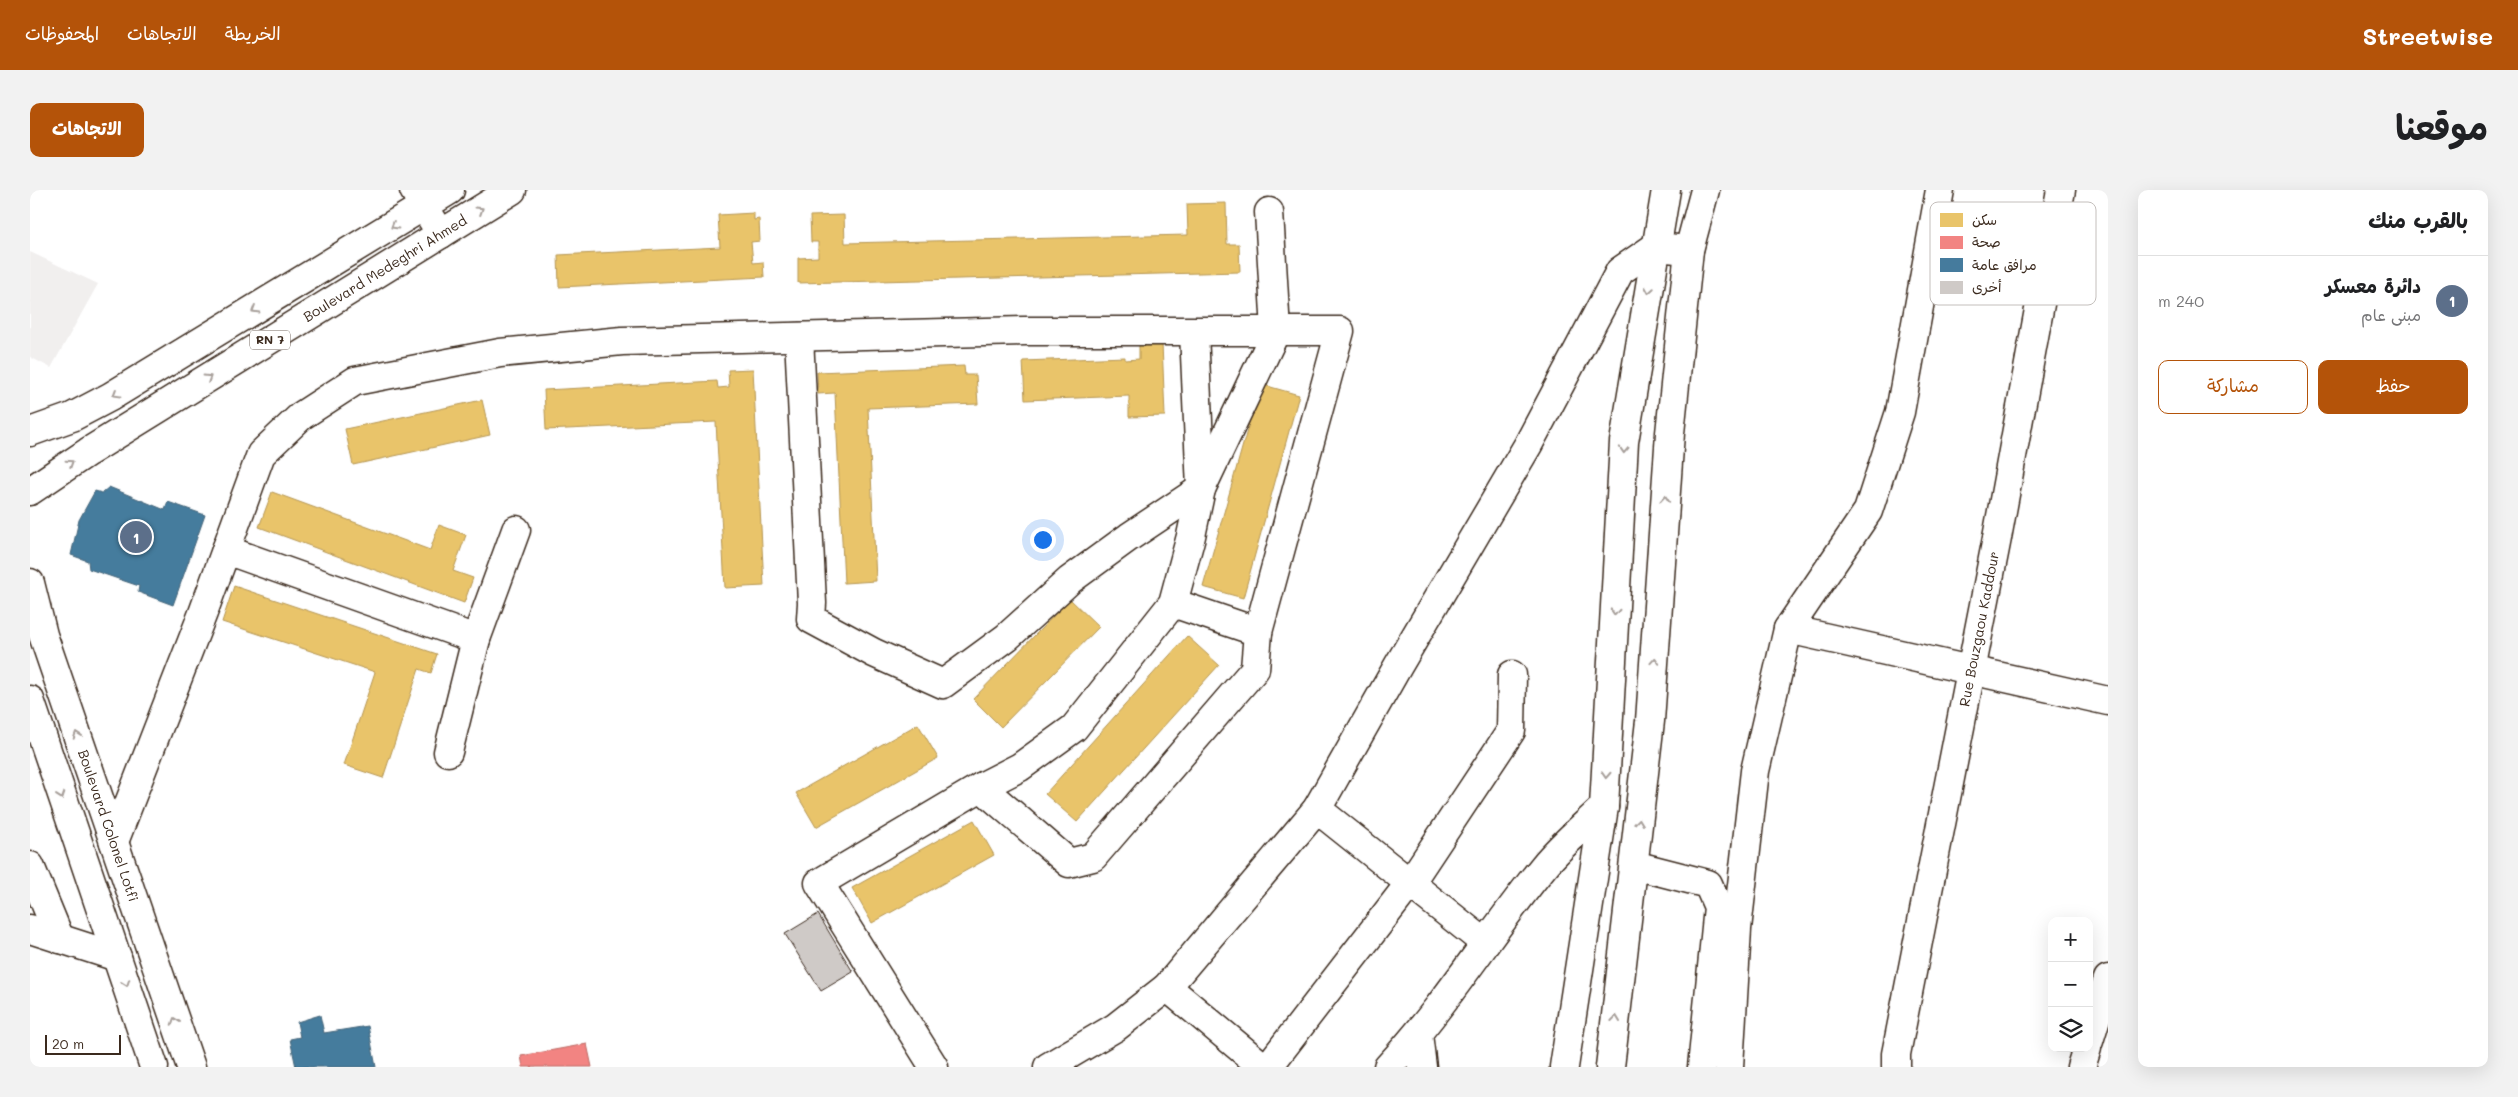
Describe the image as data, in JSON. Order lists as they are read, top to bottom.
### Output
{
  "streets": {
    "street": [
      "Boulevard Medeghri Ahmed",
      "RN 7",
      "Rue Bouzgaou Kaddour",
      "Boulevard Colonel Lotfi"
    ]
  },
  "legend": [
    "سكن",
    "صحة",
    "مرافق عامة",
    "أخرى"
  ],
  "scale_bar": "20 m",
  "page": {
    "header": "Streetwise",
    "nav": ["الخريطة", "الاتجاهات", "المحفوظات"],
    "title": "موقعنا",
    "buttons": [
      "الاتجاهات",
      ["حفظ", "مشاركة"]
    ],
    "heading": "بالقرب منك",
    "list": [
      {
        "mark": "1",
        "name": "دائرة معسكر",
        "note": "مبنى عام",
        "value": "240 m"
      }
    ],
    "pins": "1",
    "map_buttons": ["+", "−"],
    "scale": "20 m"
  }
}
